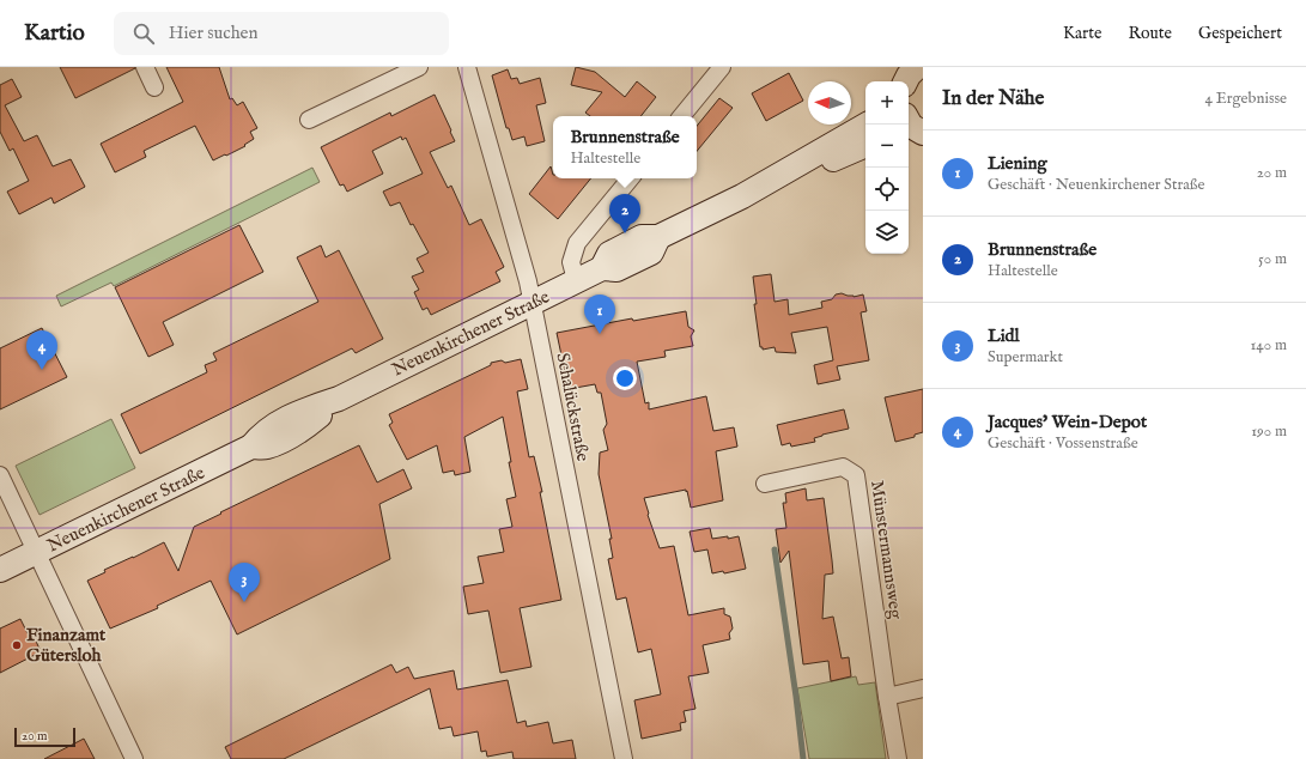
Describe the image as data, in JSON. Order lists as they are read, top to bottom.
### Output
{
  "streets": {
    "main road": ["Neuenkirchener Straße"],
    "street": ["Schalückstraße", "Münstermannsweg"]
  },
  "crossings": [
    ["Neuenkirchener Straße", "Schalückstraße"]
  ],
  "places": ["Finanzamt Gütersloh"],
  "scale_bar": "20 m",
  "north": "left",
  "page": {
    "header": "Kartio",
    "search": "Hier suchen",
    "nav": ["Karte", "Route", "Gespeichert"],
    "heading": ["In der Nähe", "4 Ergebnisse"],
    "map_buttons": ["+", "−"],
    "popup": ["Brunnenstraße", "Haltestelle"],
    "list": [
      {
        "mark": "1",
        "name": "Liening",
        "note": "Geschäft · Neuenkirchener Straße",
        "value": "20 m"
      },
      {
        "mark": "2",
        "name": "Brunnenstraße",
        "note": "Haltestelle",
        "value": "50 m"
      },
      {
        "mark": "3",
        "name": "Lidl",
        "note": "Supermarkt",
        "value": "140 m"
      },
      {
        "mark": "4",
        "name": "Jacques' Wein-Depot",
        "note": "Geschäft · Vossenstraße",
        "value": "190 m"
      }
    ],
    "pins": [
      "2",
      "1",
      "4",
      "3"
    ],
    "scale": "20 m"
  }
}
